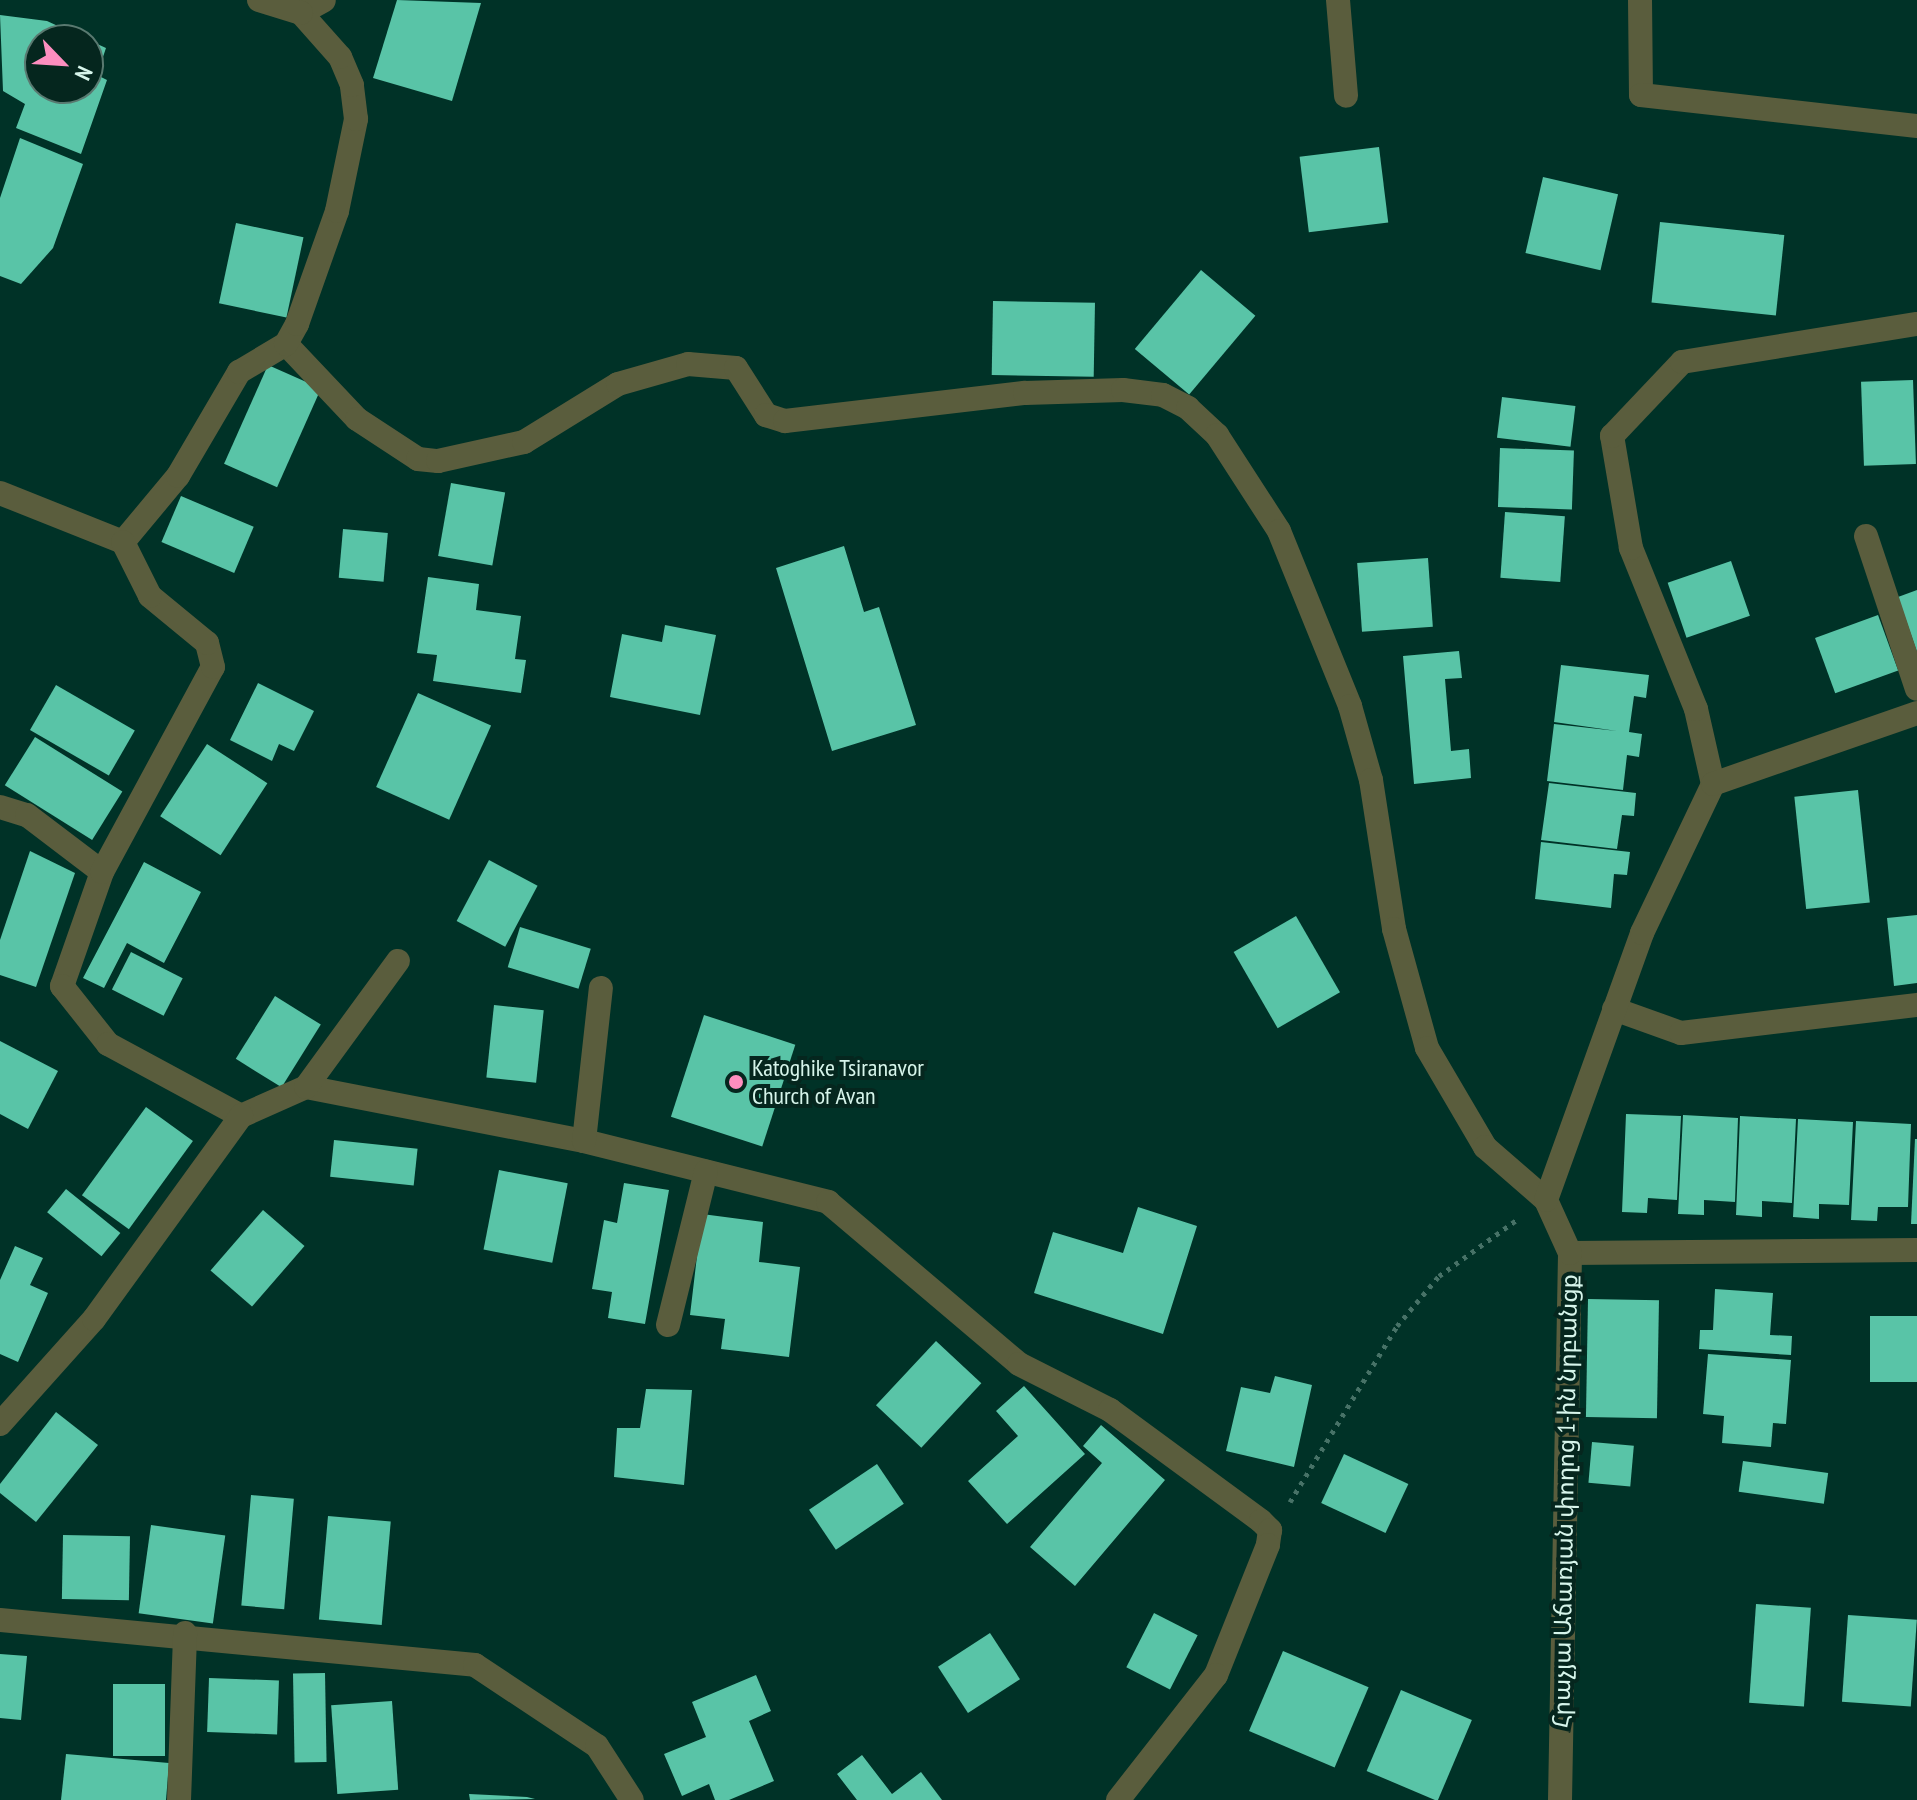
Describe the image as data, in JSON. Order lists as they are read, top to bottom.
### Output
{
  "streets": {
    "street": ["Հրաչյա Աճառյան փողոց 1-ին նրբանցք"]
  },
  "places": ["Katoghike Tsiranavor Church of Avan"],
  "north": "bottom right"
}
